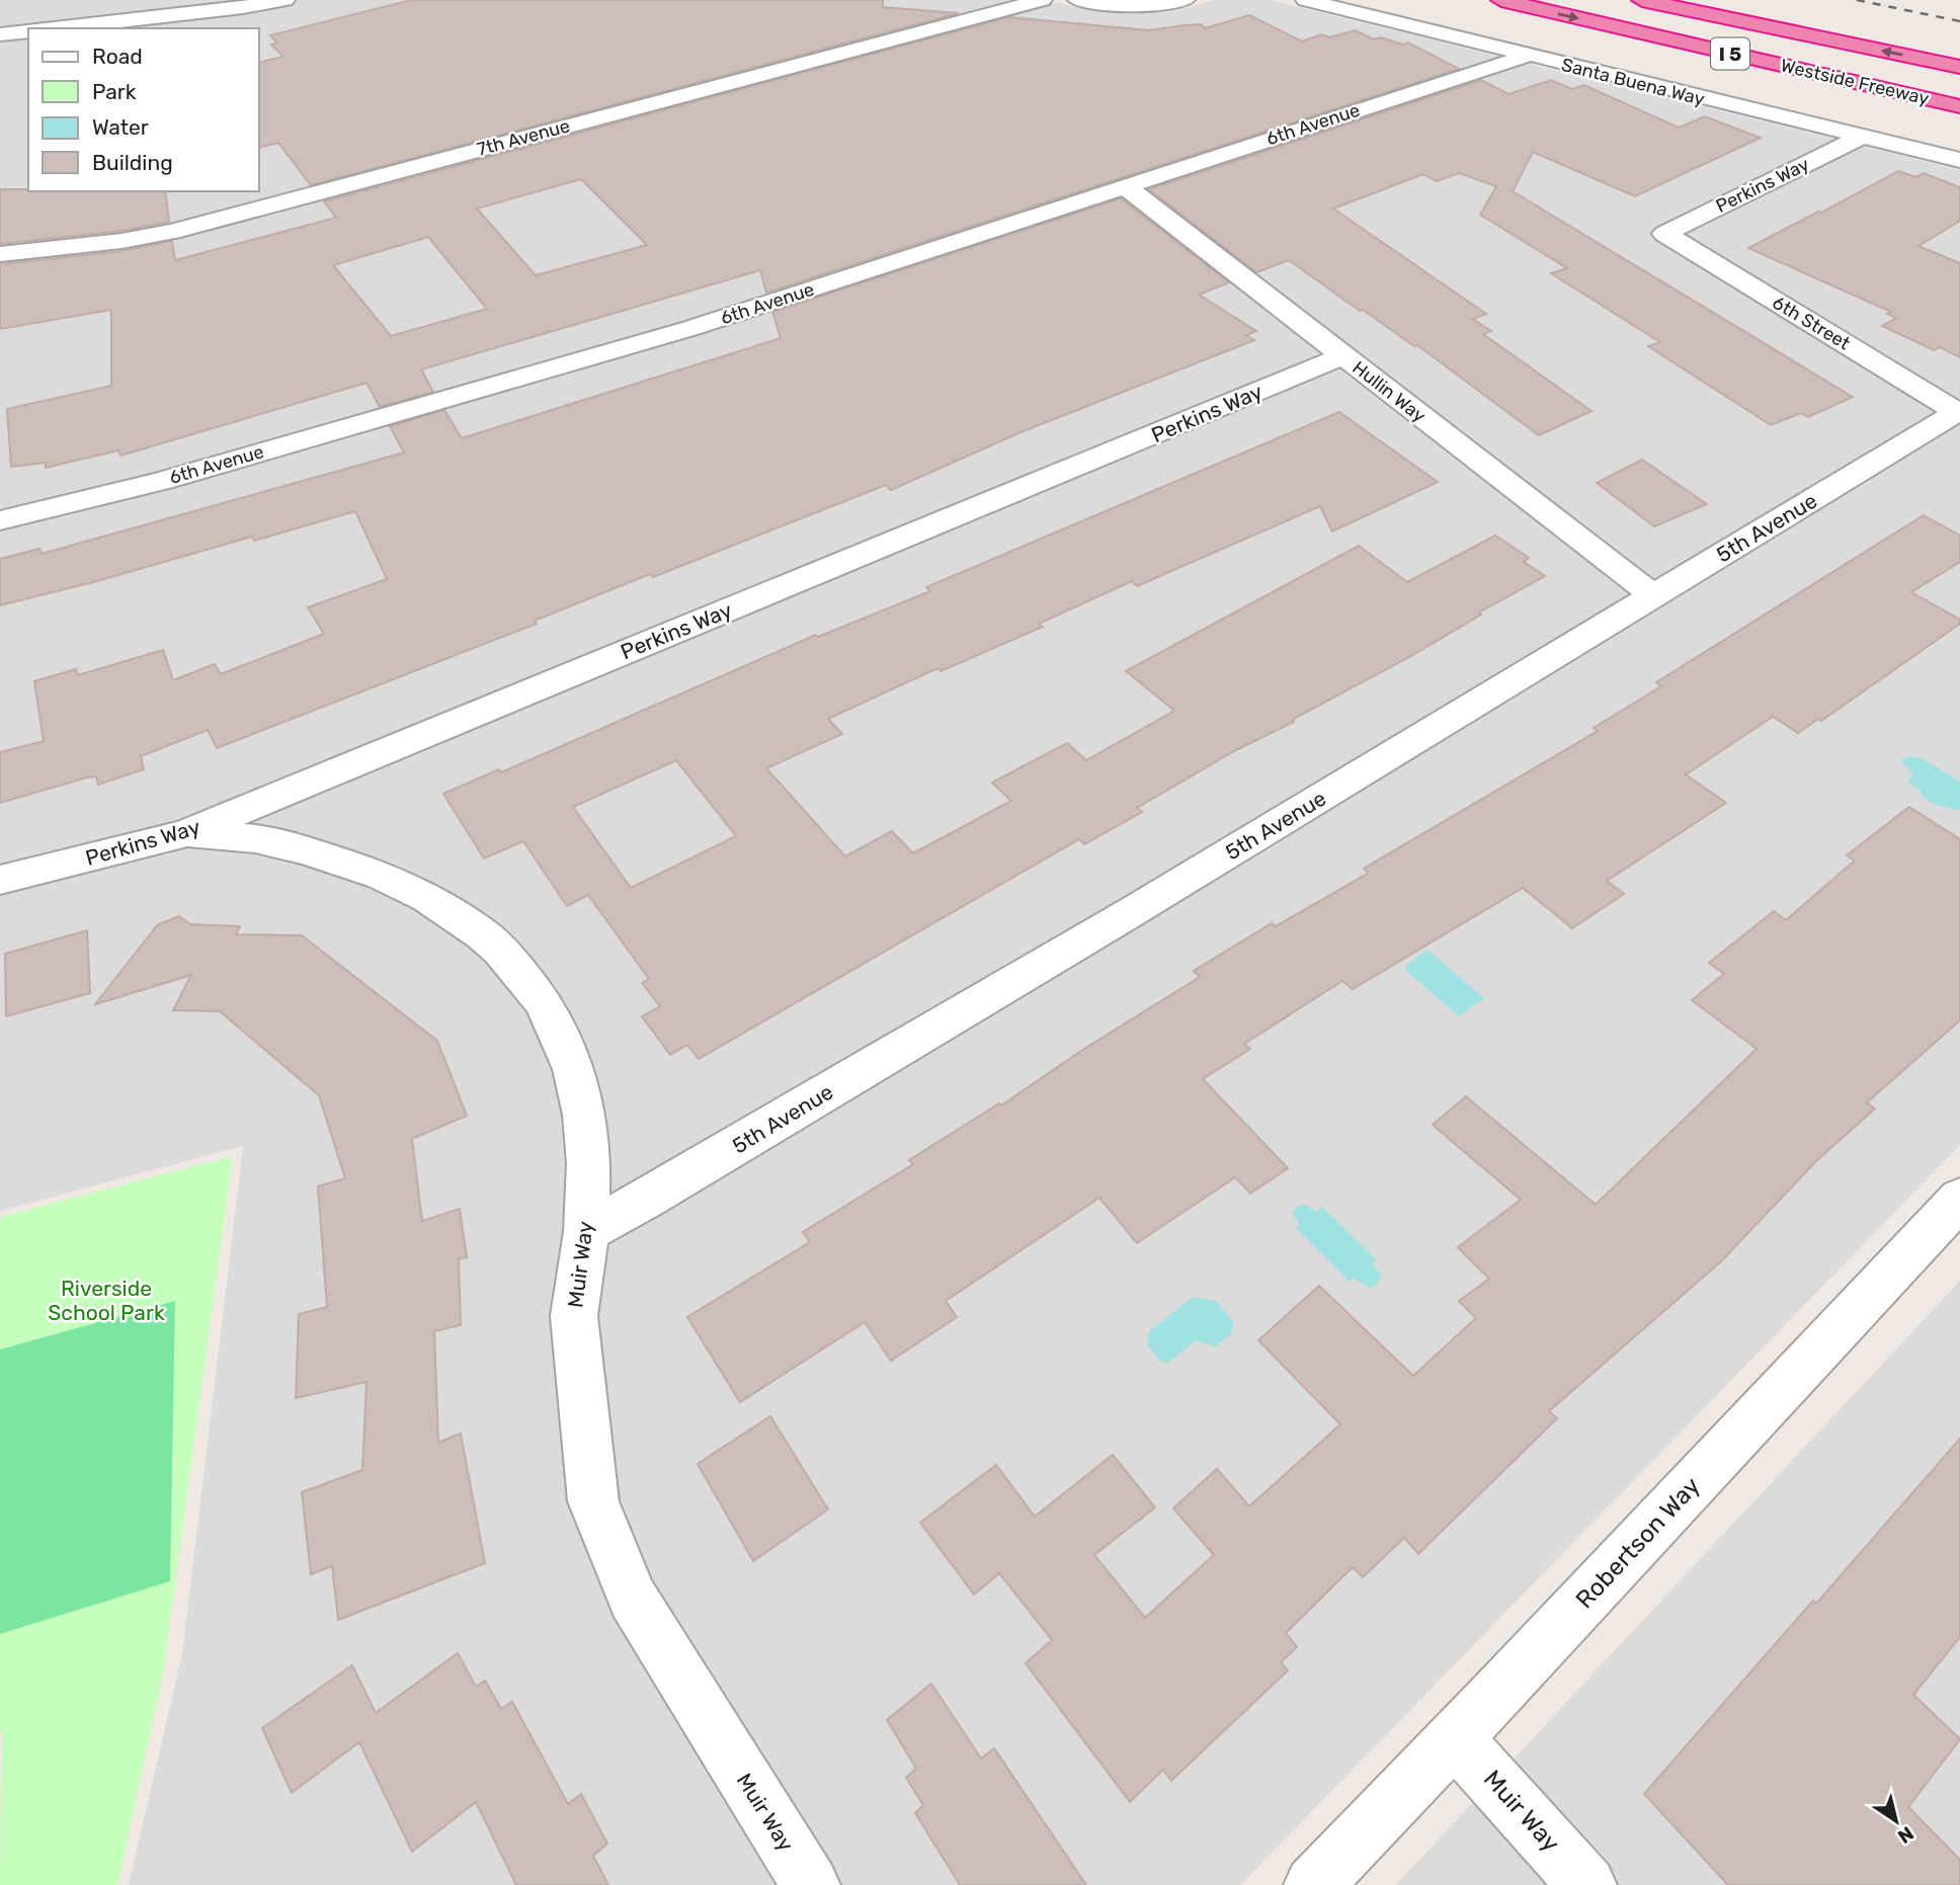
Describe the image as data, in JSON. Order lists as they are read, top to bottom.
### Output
{
  "streets": {
    "highway": ["I 5", "Westside Freeway"],
    "street": [
      "Santa Buena Way",
      "6th Avenue",
      "7th Avenue",
      "Perkins Way",
      "6th Street",
      "Hullin Way",
      "5th Avenue",
      "Muir Way",
      "Robertson Way"
    ]
  },
  "crossings": [
    ["Santa Buena Way", "6th Avenue"],
    ["Santa Buena Way", "Perkins Way"],
    ["6th Avenue", "Hullin Way"],
    ["Perkins Way", "6th Street"],
    ["Perkins Way", "Hullin Way"],
    ["Perkins Way", "Muir Way"],
    ["6th Street", "5th Avenue"],
    ["Hullin Way", "5th Avenue"],
    ["5th Avenue", "Muir Way"],
    ["Muir Way", "Robertson Way"]
  ],
  "parks": ["Riverside School Park"],
  "legend": [
    "Road",
    "Park",
    "Water",
    "Building"
  ],
  "north": "bottom right"
}
